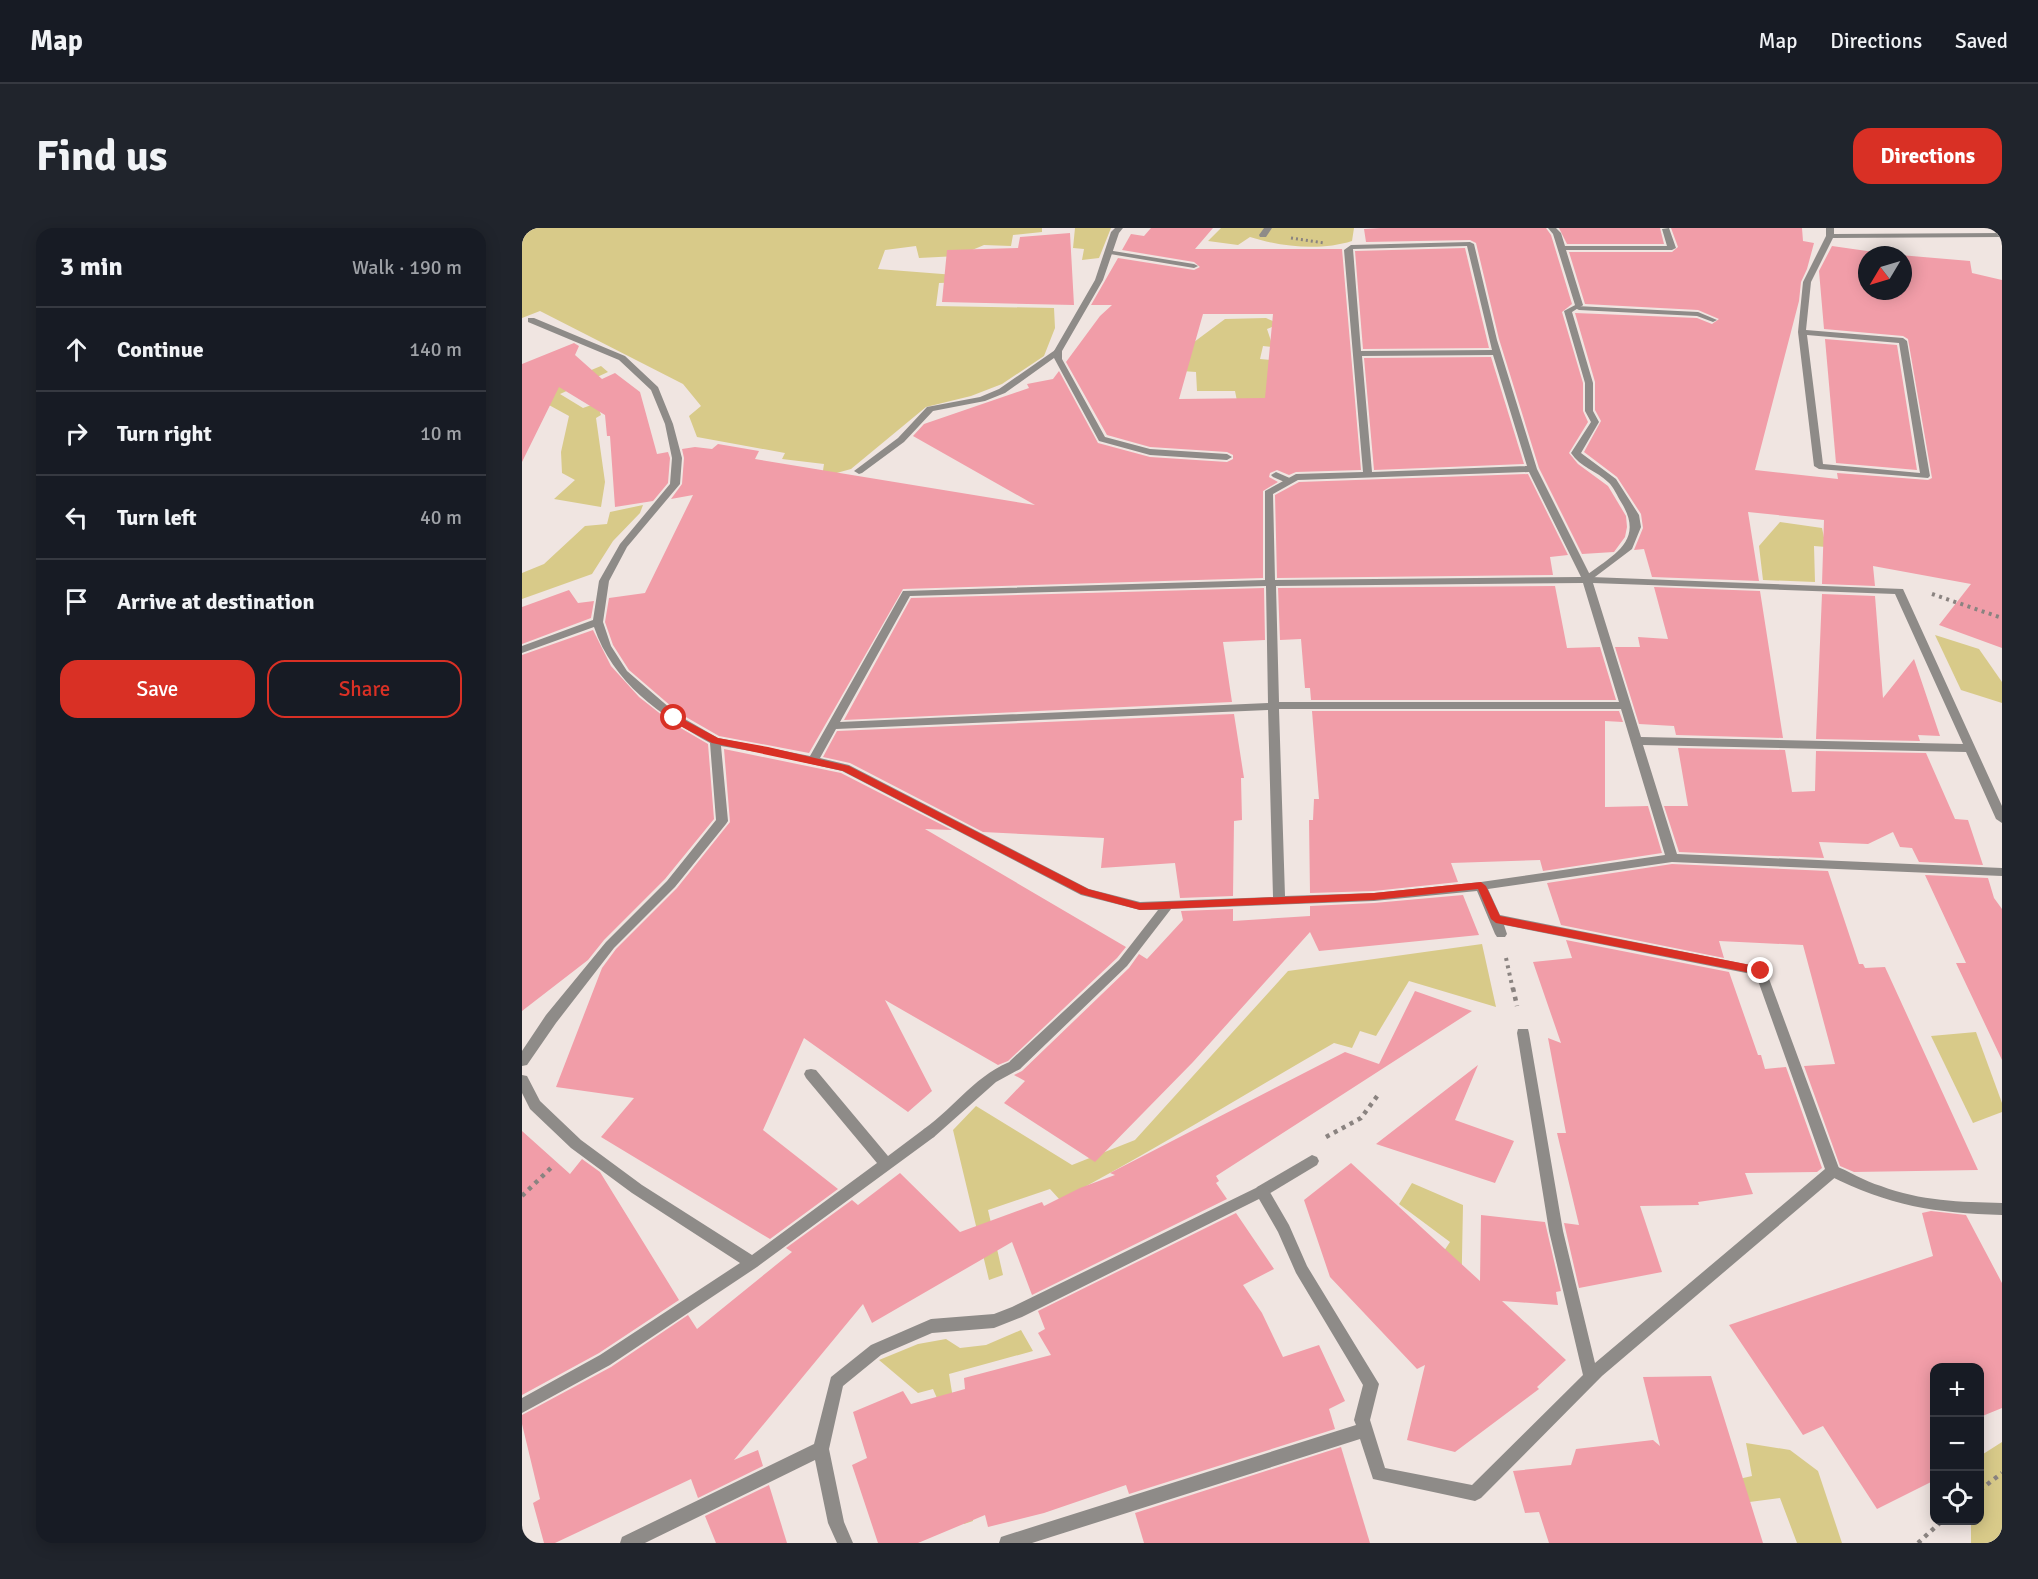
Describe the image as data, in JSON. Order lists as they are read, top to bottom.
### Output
{
  "north": "bottom left",
  "page": {
    "header": "Map",
    "nav": ["Map", "Directions", "Saved"],
    "buttons": [
      "Directions",
      ["Save", "Share"]
    ],
    "title": "Find us",
    "heading": ["3 min", "Walk · 190 m"],
    "list": [
      ["Continue", "140 m"],
      ["Turn right", "10 m"],
      ["Turn left", "40 m"],
      "Arrive at destination"
    ],
    "map_buttons": ["+", "−"]
  }
}
